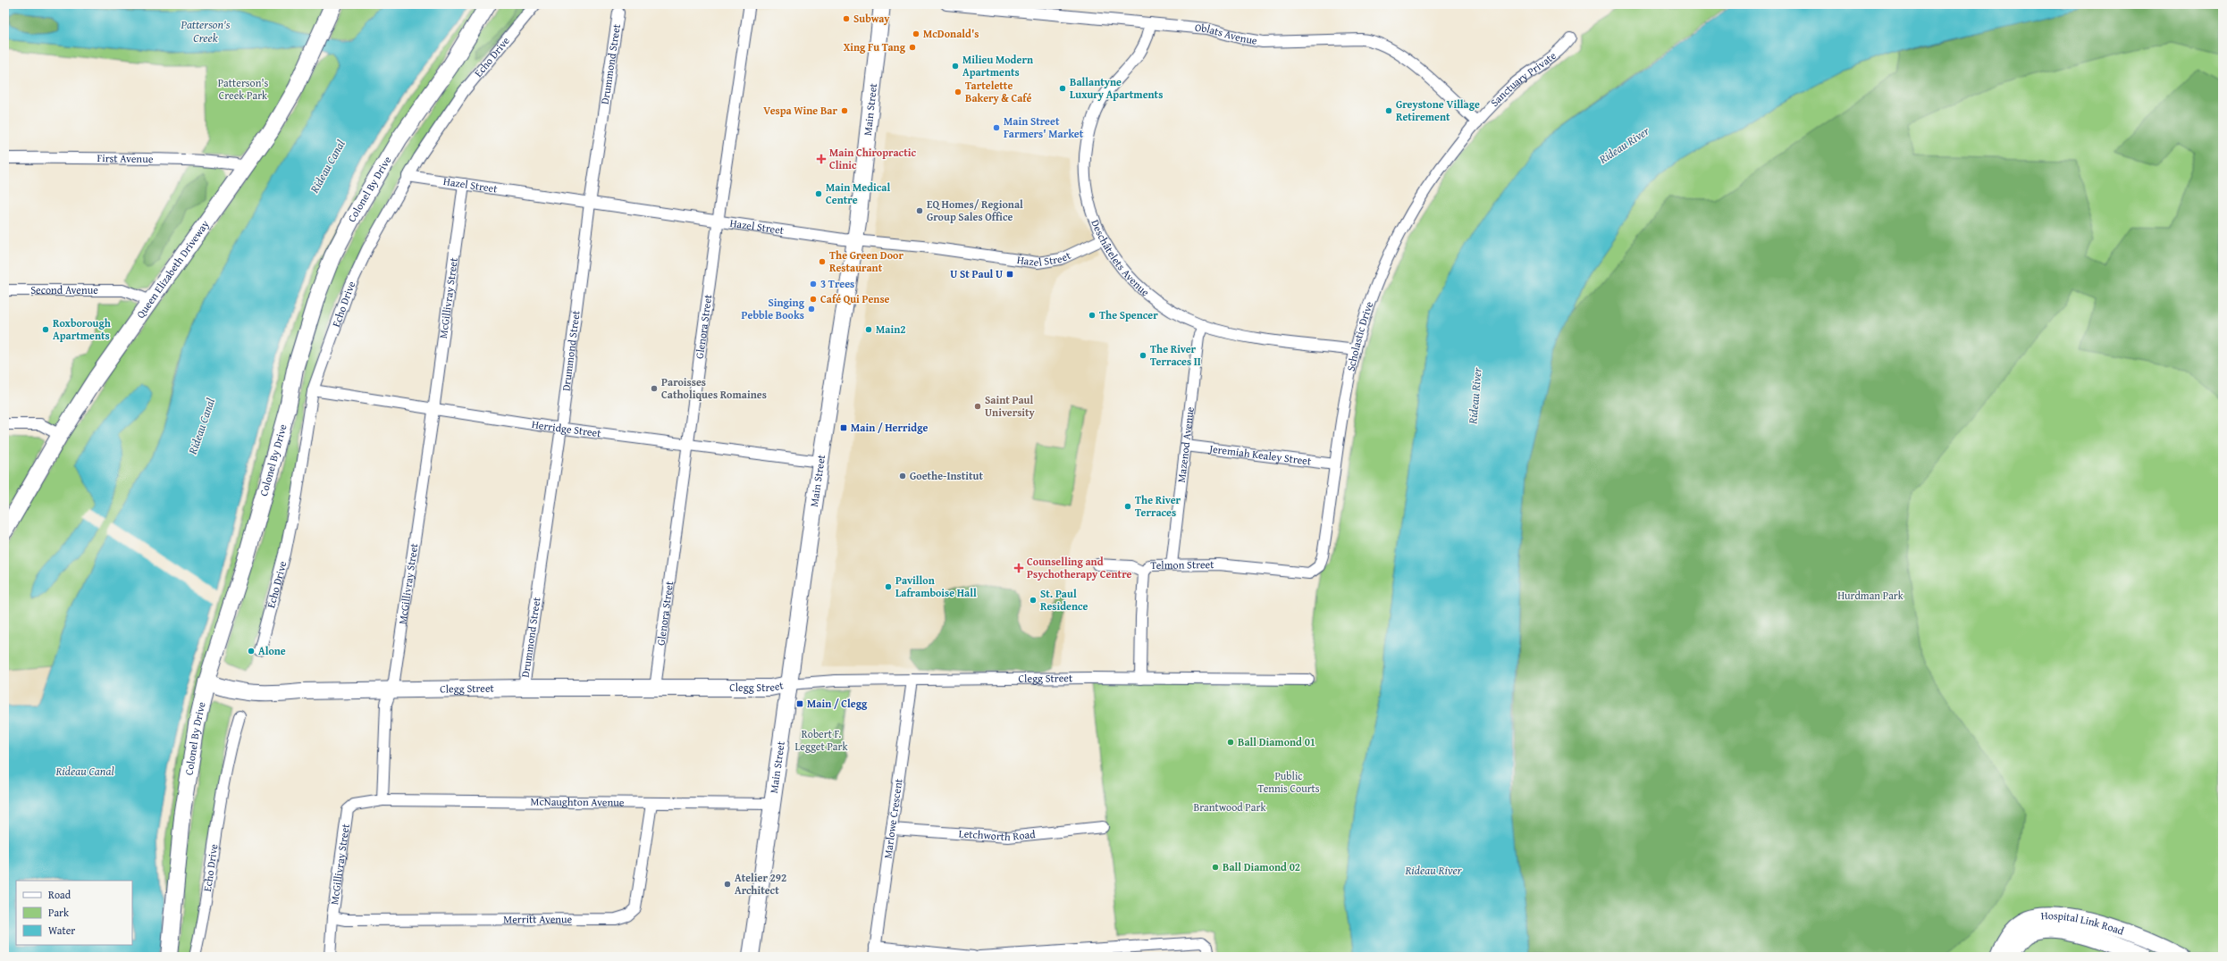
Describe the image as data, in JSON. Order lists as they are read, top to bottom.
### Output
{
  "streets": {
    "main road": [
      "Main Street",
      "Colonel By Drive",
      "Queen Elizabeth Driveway",
      "Clegg Street",
      "Hospital Link Road"
    ],
    "street": [
      "Oblats Avenue",
      "Echo Drive",
      "Drummond Street",
      "Sanctuary Private",
      "First Avenue",
      "Hazel Street",
      "Deschâtelets Avenue",
      "Second Avenue",
      "McGillivray Street",
      "Glenora Street",
      "Scholastic Drive",
      "Herridge Street",
      "Mazenod Avenue",
      "Jeremiah Kealey Street",
      "Telmon Street",
      "McNaughton Avenue",
      "Marlowe Crescent",
      "Letchworth Road",
      "Merritt Avenue"
    ]
  },
  "crossings": [
    ["Oblats Avenue", "Sanctuary Private"],
    ["Oblats Avenue", "Deschâtelets Avenue"],
    ["Oblats Avenue", "Scholastic Drive"],
    ["Echo Drive", "Hazel Street"],
    ["Echo Drive", "Herridge Street"],
    ["Drummond Street", "Hazel Street"],
    ["Drummond Street", "Herridge Street"],
    ["Drummond Street", "Clegg Street"],
    ["Sanctuary Private", "Scholastic Drive"],
    ["Main Street", "Hazel Street"],
    ["Main Street", "Herridge Street"],
    ["Main Street", "Clegg Street"],
    ["Main Street", "McNaughton Avenue"],
    ["First Avenue", "Queen Elizabeth Driveway"],
    ["Hazel Street", "Deschâtelets Avenue"],
    ["Hazel Street", "McGillivray Street"],
    ["Hazel Street", "Glenora Street"],
    ["Colonel By Drive", "Clegg Street"],
    ["Deschâtelets Avenue", "Scholastic Drive"],
    ["Deschâtelets Avenue", "Mazenod Avenue"],
    ["Queen Elizabeth Driveway", "Second Avenue"],
    ["McGillivray Street", "Herridge Street"],
    ["McGillivray Street", "Clegg Street"],
    ["McGillivray Street", "McNaughton Avenue"],
    ["McGillivray Street", "Merritt Avenue"],
    ["Glenora Street", "Herridge Street"],
    ["Glenora Street", "Clegg Street"],
    ["Scholastic Drive", "Jeremiah Kealey Street"],
    ["Scholastic Drive", "Telmon Street"],
    ["Mazenod Avenue", "Jeremiah Kealey Street"],
    ["Mazenod Avenue", "Telmon Street"],
    ["Telmon Street", "Clegg Street"],
    ["Clegg Street", "Marlowe Crescent"],
    ["McNaughton Avenue", "Merritt Avenue"],
    ["Marlowe Crescent", "Letchworth Road"]
  ],
  "water": ["Patterson's Creek", "Rideau River", "Rideau Canal"],
  "parks": [
    "Patterson's Creek Park",
    "Hurdman Park",
    "Robert F. Legget Park",
    "Public Tennis Courts",
    "Brantwood Park"
  ],
  "places": {
    "other": [
      "Subway",
      "McDonald's",
      "Xing Fu Tang",
      "Milieu Modern Apartments",
      "Ballantyne Luxury Apartments",
      "Tartelette Bakery & Café",
      "Vespa Wine Bar",
      "Greystone Village Retirement",
      "Main Street Farmers' Market",
      "Main Medical Centre",
      "EQ Homes/ Regional Group Sales Office",
      "The Green Door Restaurant",
      "3 Trees",
      "Café Qui Pense",
      "Singing Pebble Books",
      "The Spencer",
      "Roxborough Apartments",
      "Main2",
      "The River Terraces II",
      "Paroisses Catholiques Romaines",
      "Saint Paul University",
      "Goethe-Institut",
      "The River Terraces",
      "Pavillon Laframboise Hall",
      "St. Paul Residence",
      "Alone",
      "Ball Diamond 01",
      "Ball Diamond 02",
      "Atelier 292 Architect"
    ],
    "health": ["Main Chiropractic Clinic", "Counselling and Psychotherapy Centre"],
    "transit": ["U St Paul U", "Main / Herridge", "Main / Clegg"]
  },
  "legend": ["Road", "Park", "Water"]
}
